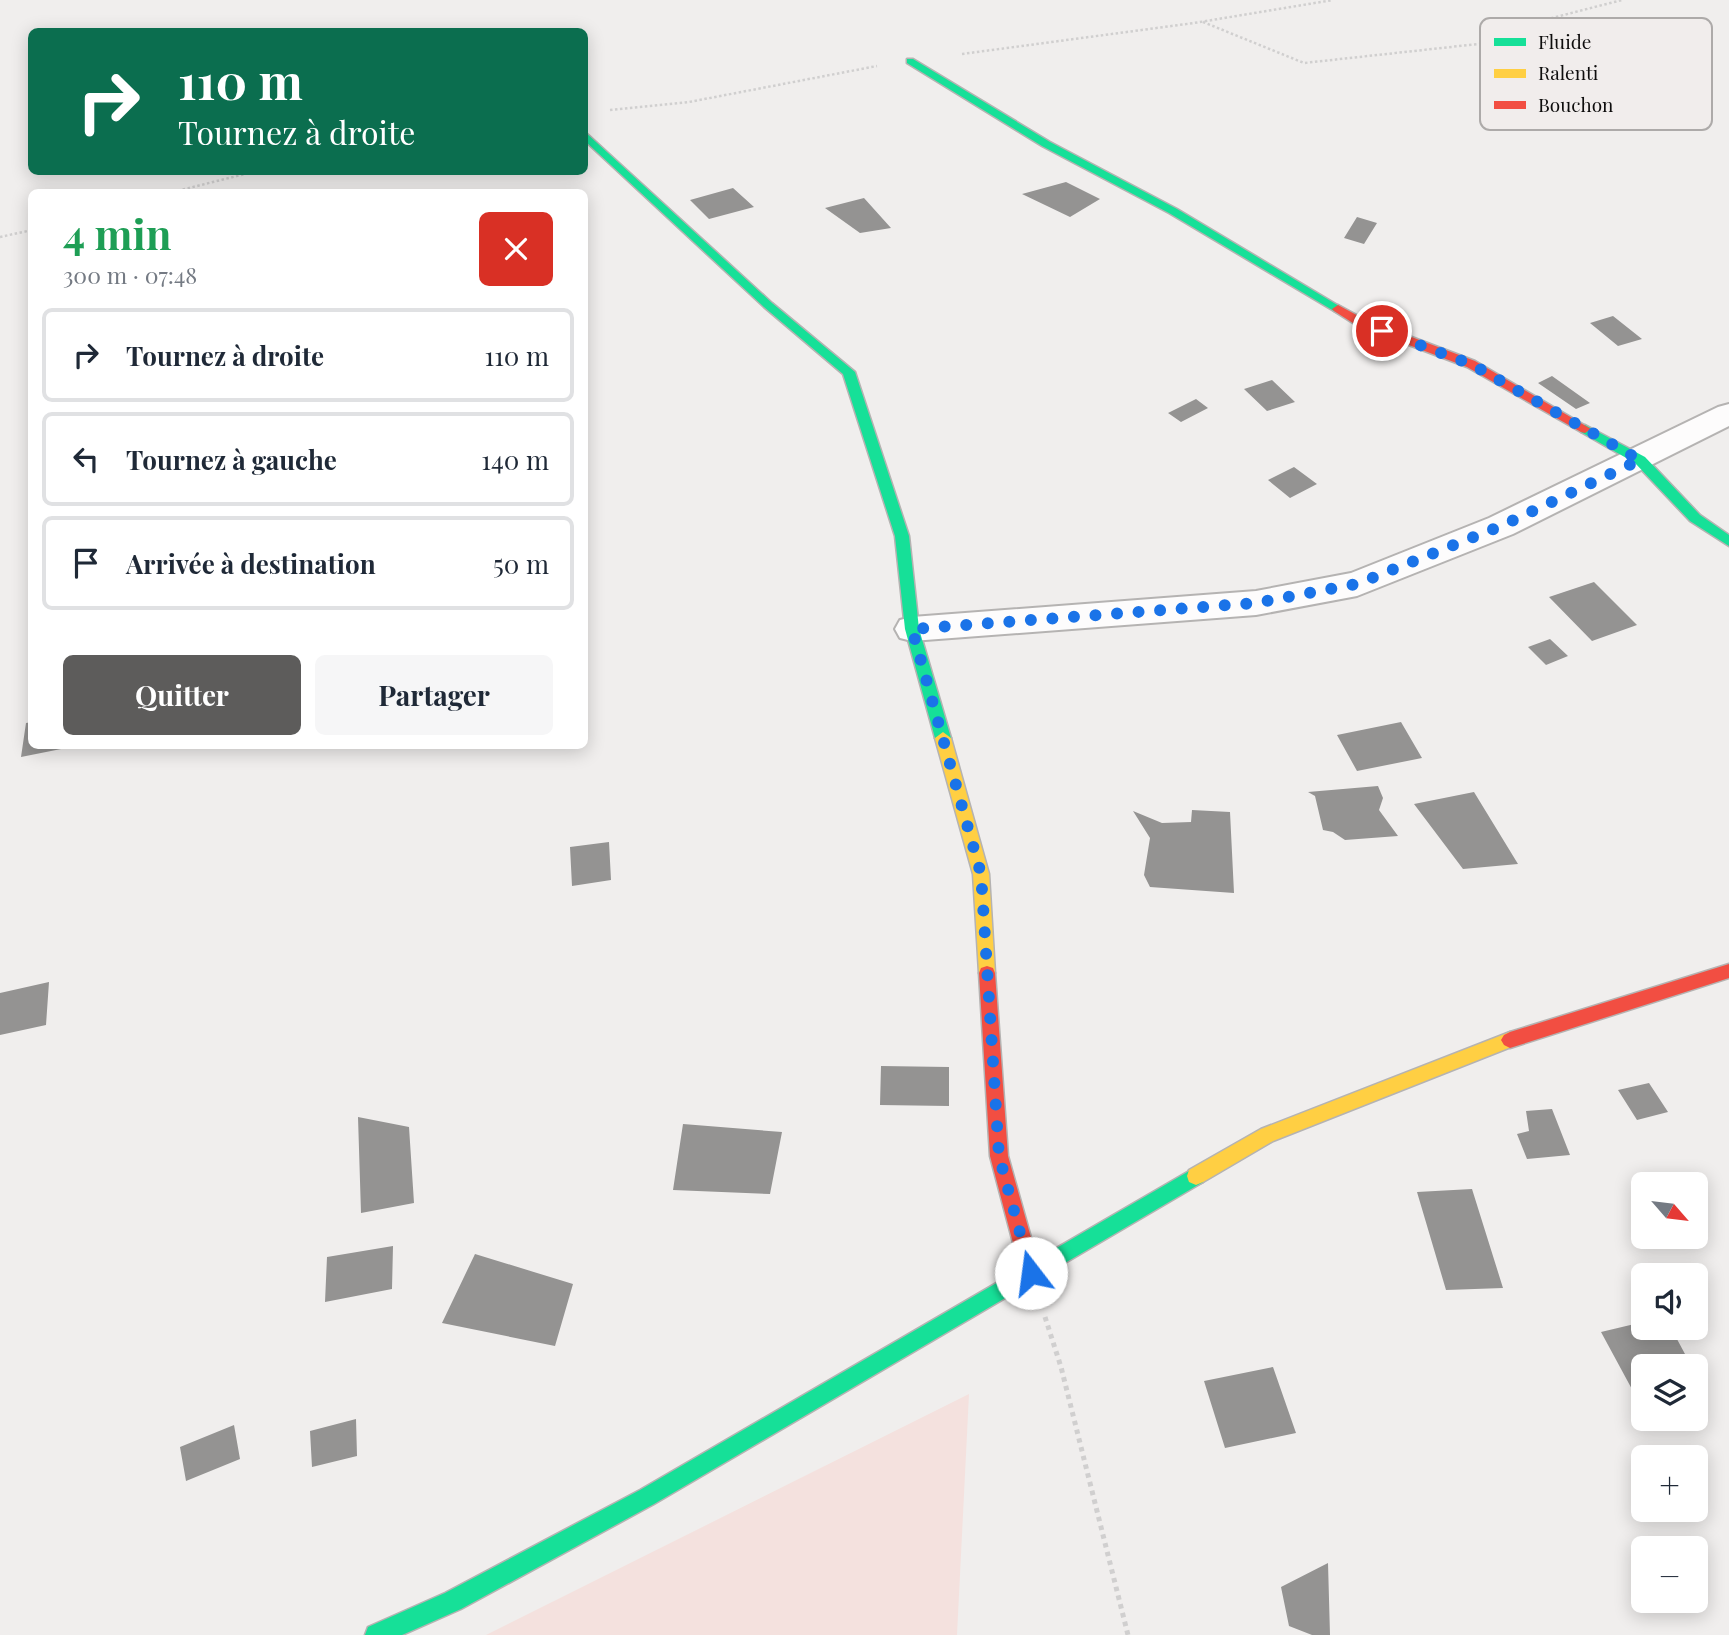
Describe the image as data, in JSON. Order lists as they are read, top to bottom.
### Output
{
  "legend": ["Fluide", "Ralenti", "Bouchon"],
  "north": "bottom right",
  "page": {
    "turn": ["110 m", "Tournez à droite"],
    "heading": ["4 min", "300 m · 07:48"],
    "list": [
      {
        "name": "Tournez à droite",
        "value": "110 m"
      },
      {
        "name": "Tournez à gauche",
        "value": "140 m"
      },
      {
        "name": "Arrivée à destination",
        "value": "50 m"
      }
    ],
    "buttons": ["Quitter", "Partager"],
    "map_buttons": ["+", "−"]
  }
}
